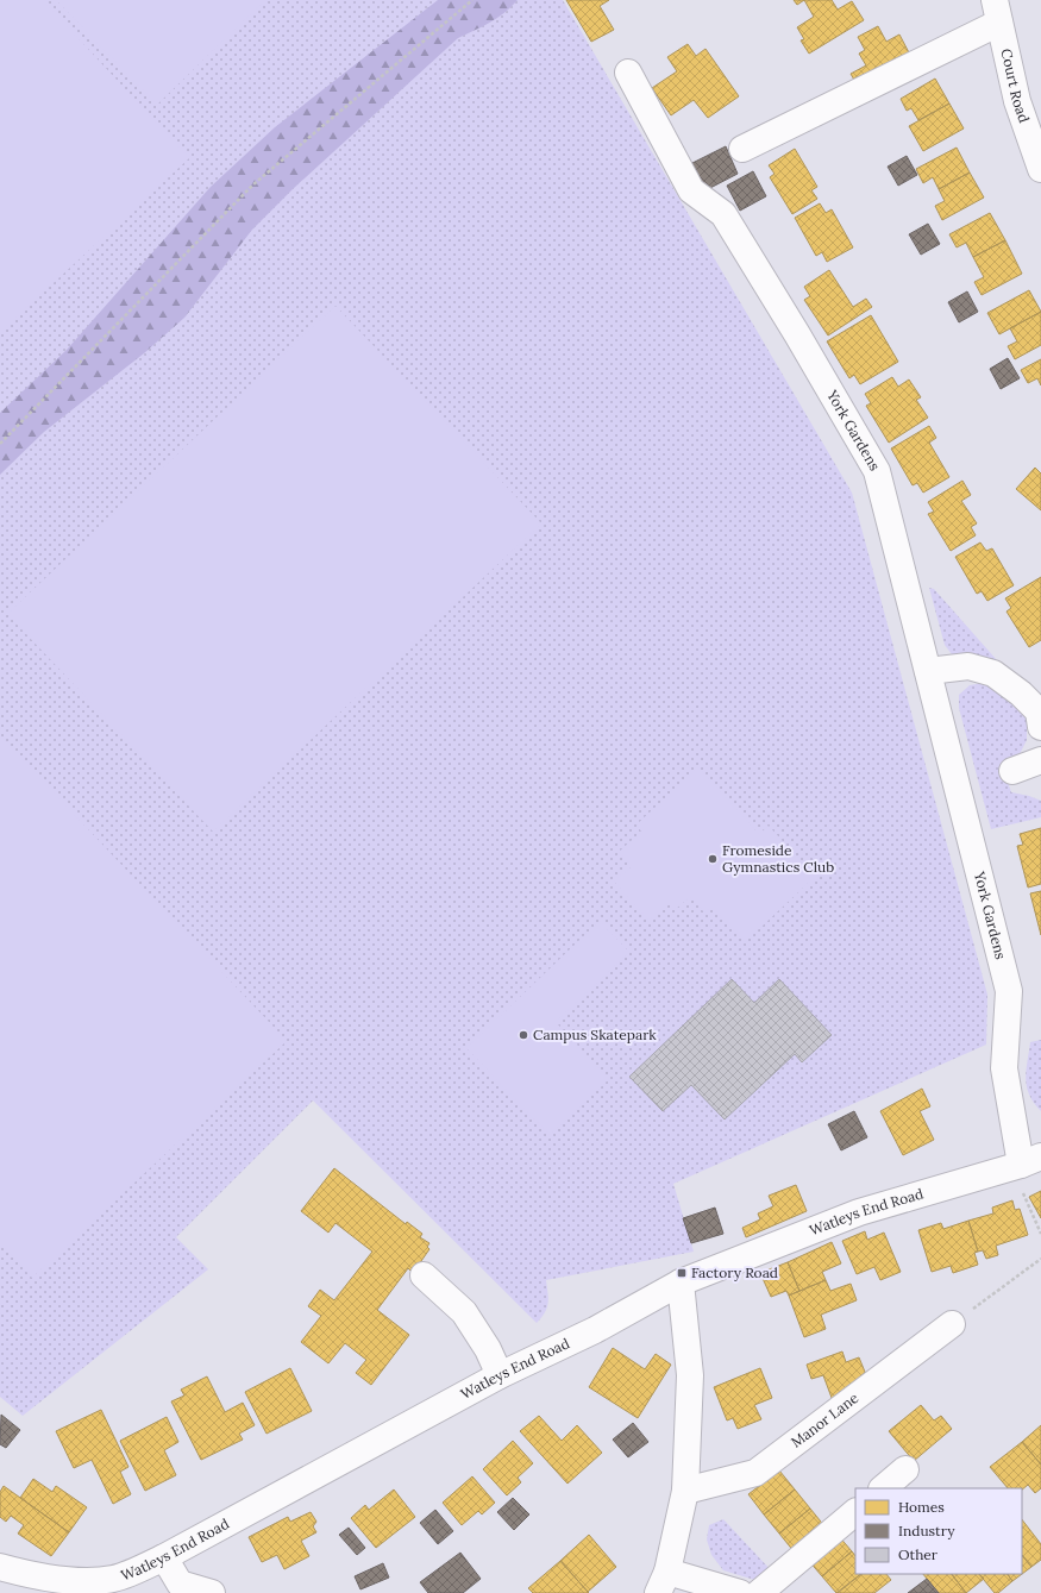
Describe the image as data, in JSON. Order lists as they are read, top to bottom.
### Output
{
  "streets": {
    "street": [
      "Court Road",
      "York Gardens",
      "Watleys End Road",
      "Manor Lane"
    ]
  },
  "crossings": [
    ["York Gardens", "Watleys End Road"]
  ],
  "places": {
    "other": ["Fromeside Gymnastics Club", "Campus Skatepark"],
    "transit": ["Factory Road"]
  },
  "legend": ["Homes", "Industry", "Other"]
}
